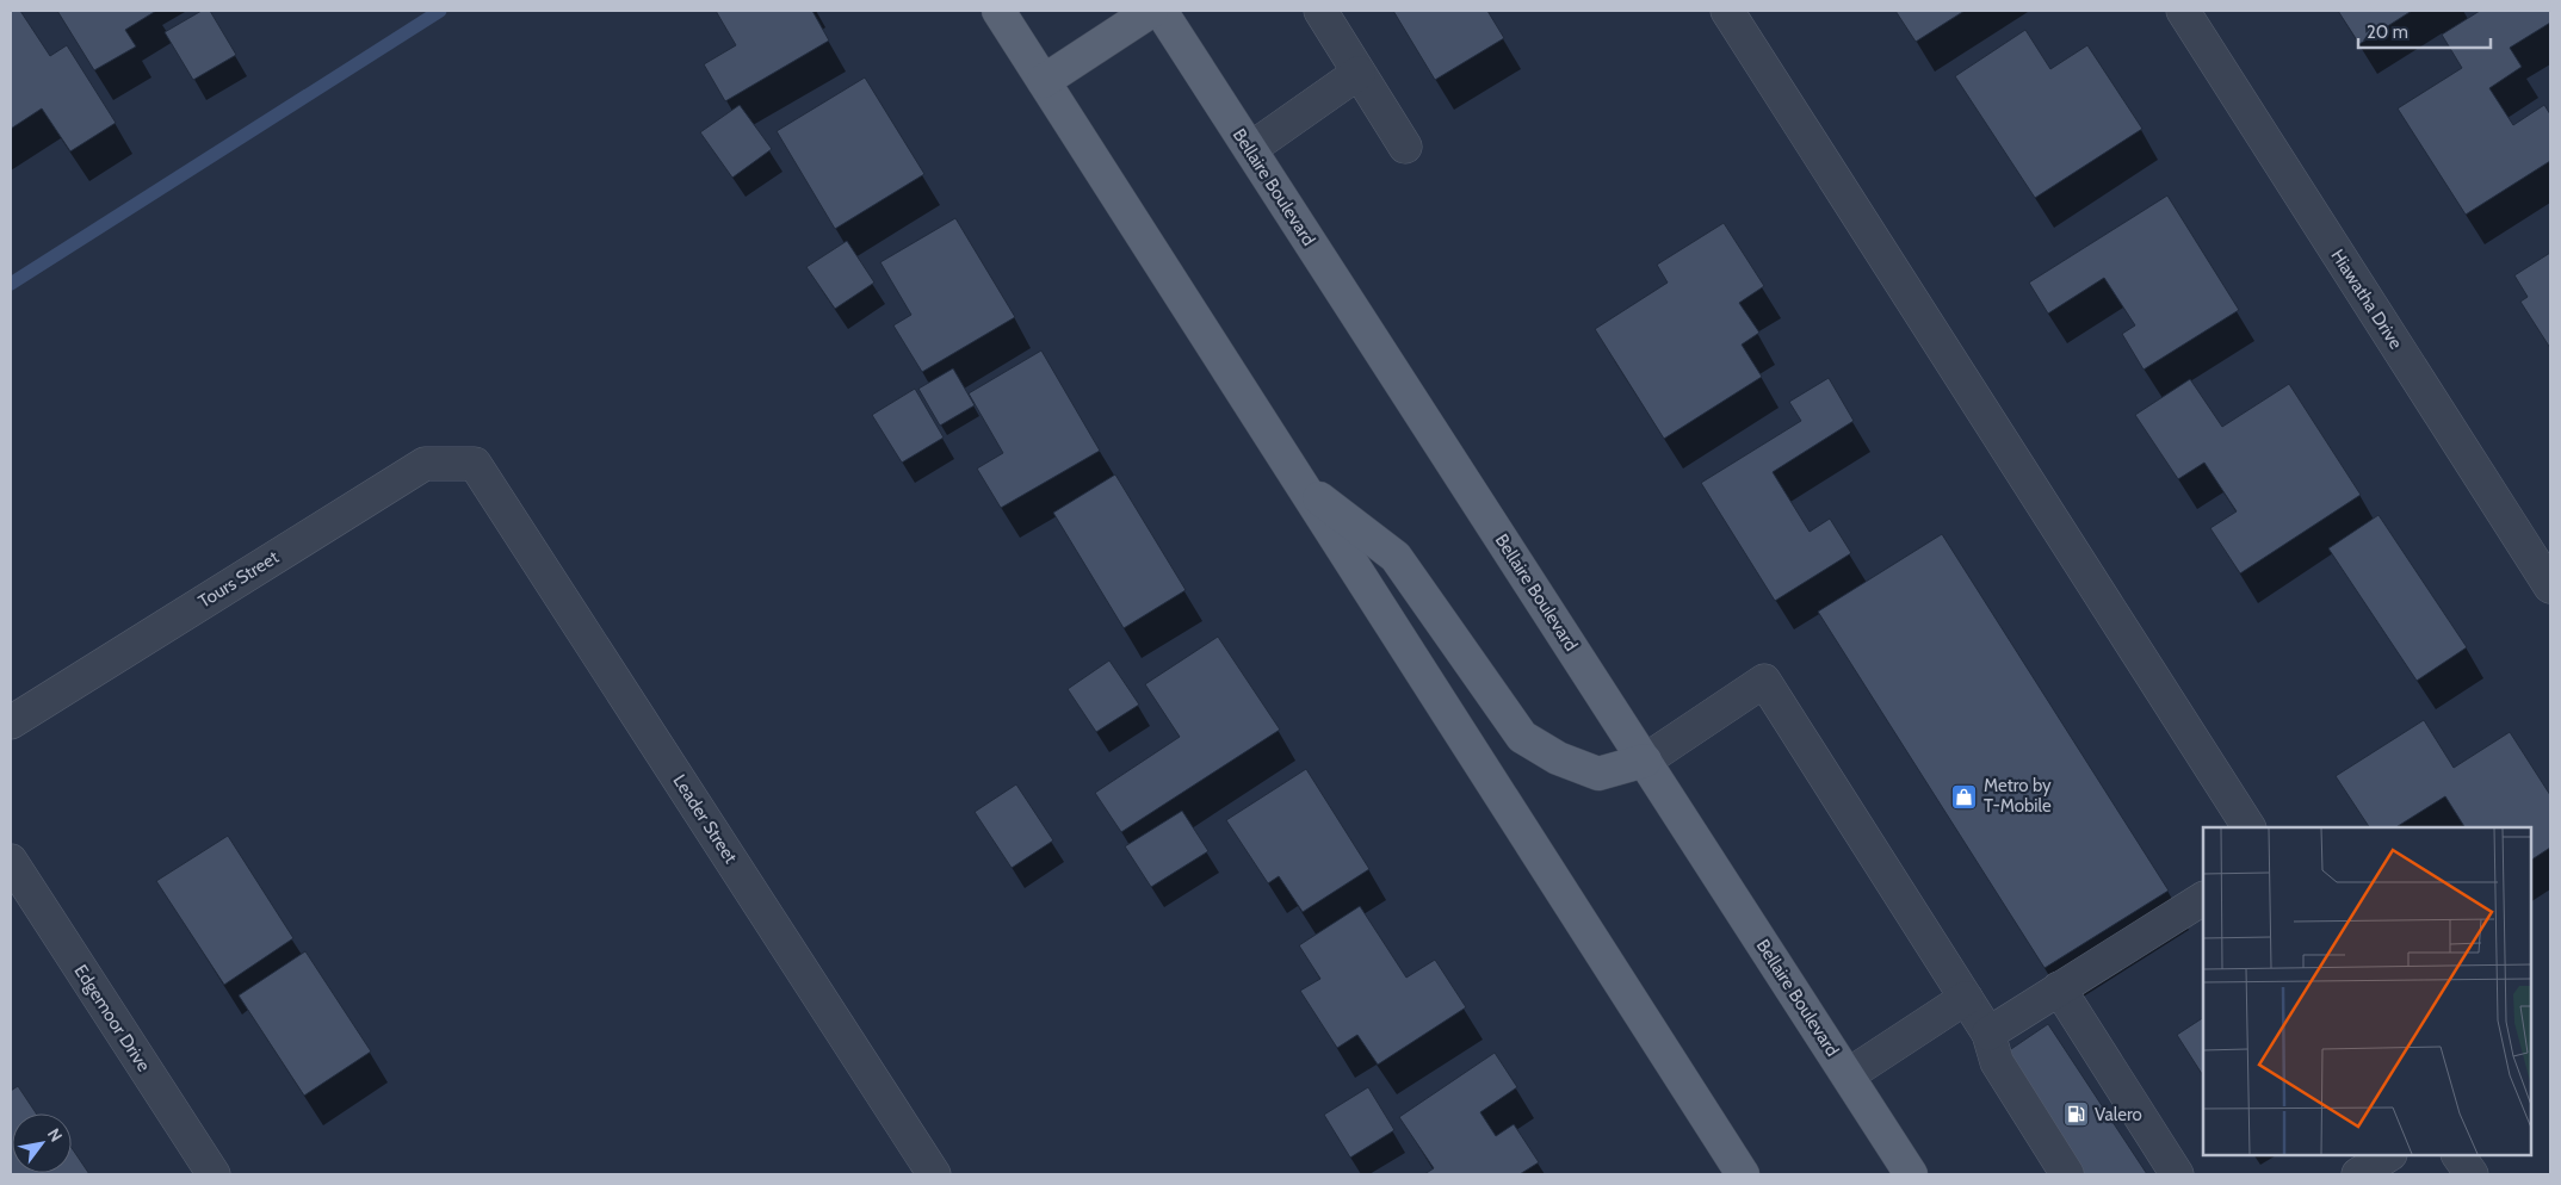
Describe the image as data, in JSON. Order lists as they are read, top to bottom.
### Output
{
  "streets": {
    "main road": ["Bellaire Boulevard"],
    "street": [
      "Hiawatha Drive",
      "Tours Street",
      "Leader Street",
      "Edgemoor Drive"
    ]
  },
  "crossings": [
    ["Tours Street", "Leader Street"]
  ],
  "places": {
    "shop": ["Metro by T-Mobile"],
    "fuel station": ["Valero"]
  },
  "scale_bar": "20 m",
  "north": "top right"
}
